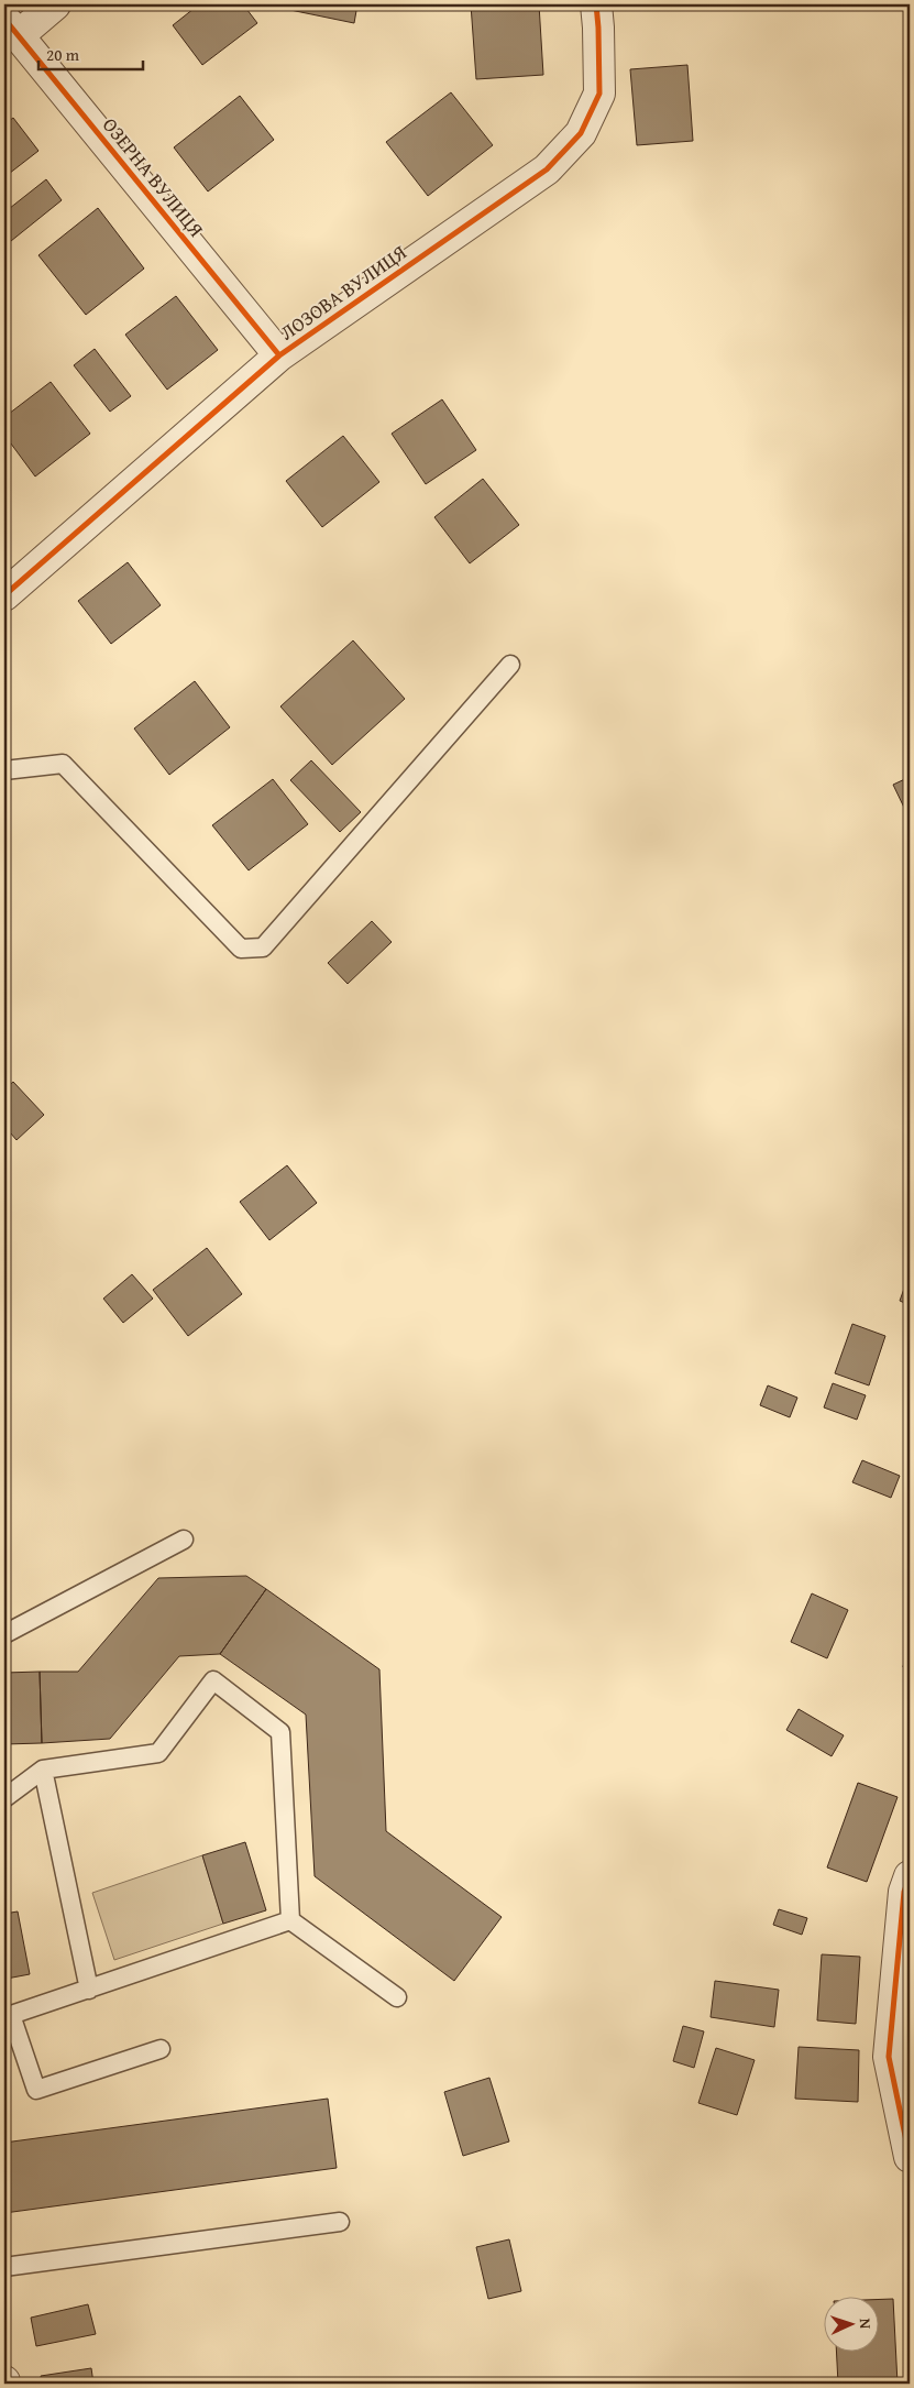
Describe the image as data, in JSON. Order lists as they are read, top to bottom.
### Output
{
  "streets": {
    "street": ["ОЗЕРНА ВУЛИЦЯ", "ЛОЗОВА ВУЛИЦЯ"]
  },
  "crossings": [
    ["ОЗЕРНА ВУЛИЦЯ", "ЛОЗОВА ВУЛИЦЯ"]
  ],
  "scale_bar": "20 m",
  "north": "right"
}
